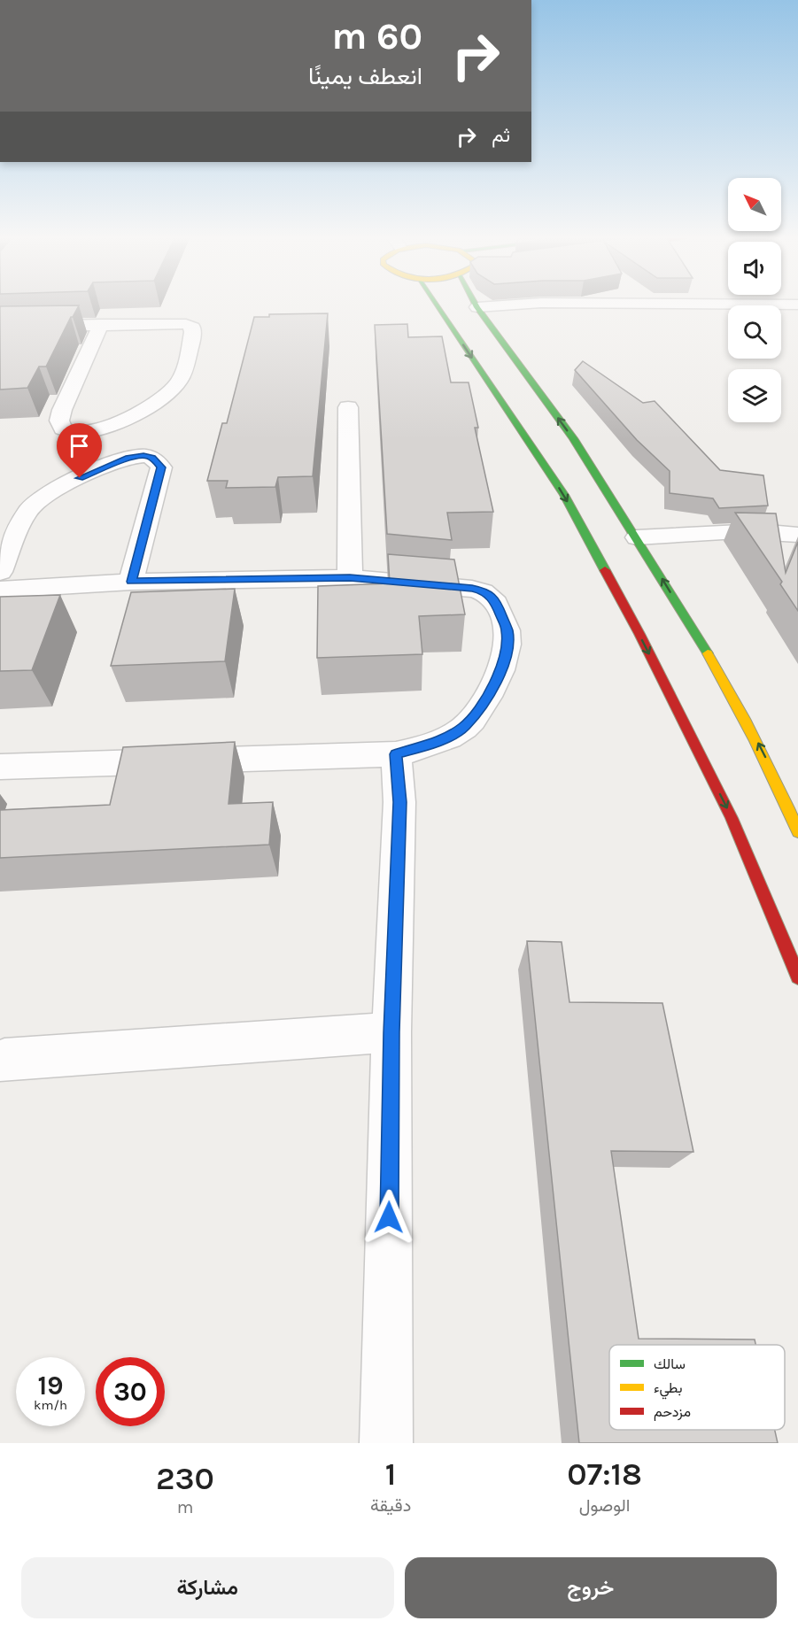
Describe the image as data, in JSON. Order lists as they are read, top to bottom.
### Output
{
  "legend": ["سالك", "بطيء", "مزدحم"],
  "north": "top left",
  "page": {
    "turn": ["60 m", "انعطف يمينًا"],
    "then": "ثم",
    "speed": "19 km/h",
    "limit": "30",
    "eta": [
      "07:18",
      "الوصول",
      "1",
      "دقيقة",
      "230",
      "m"
    ],
    "buttons": ["خروج", "مشاركة"]
  }
}
